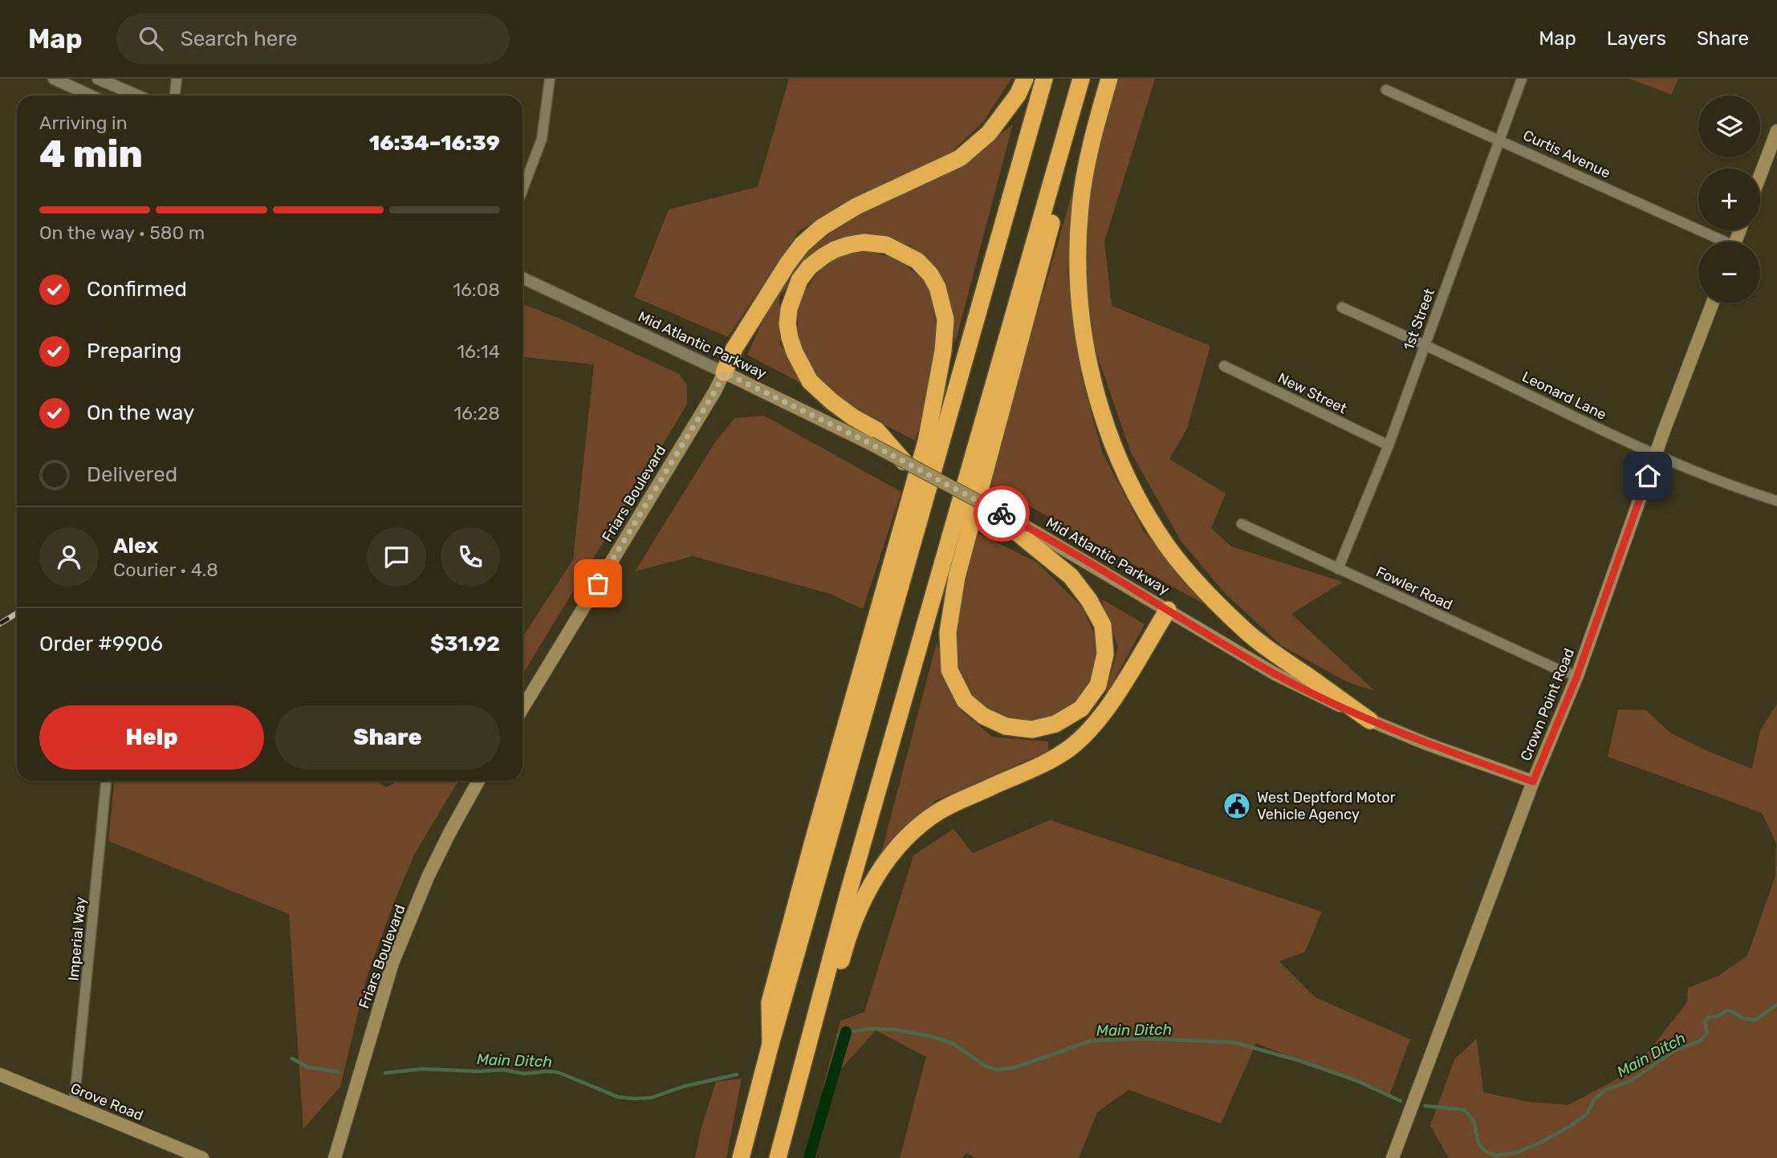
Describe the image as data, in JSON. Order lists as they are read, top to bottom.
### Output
{
  "streets": {
    "main road": [
      "Mid Atlantic Parkway",
      "Friars Boulevard",
      "Crown Point Road",
      "Grove Road"
    ],
    "street": [
      "Curtis Avenue",
      "1st Street",
      "New Street",
      "Leonard Lane",
      "Fowler Road",
      "Imperial Way"
    ]
  },
  "crossings": [
    ["Curtis Avenue", "1st Street"],
    ["1st Street", "New Street"],
    ["1st Street", "Leonard Lane"],
    ["1st Street", "Fowler Road"],
    ["Mid Atlantic Parkway", "Friars Boulevard"],
    ["Mid Atlantic Parkway", "Crown Point Road"],
    ["Leonard Lane", "Crown Point Road"],
    ["Fowler Road", "Crown Point Road"],
    ["Imperial Way", "Grove Road"]
  ],
  "water": ["Main Ditch"],
  "places": {
    "public building": ["West Deptford Motor Vehicle Agency"]
  },
  "page": {
    "header": "Map",
    "search": "Search here",
    "nav": ["Map", "Layers", "Share"],
    "map_buttons": ["+", "−"],
    "heading": ["4 min", "Arriving in", "16:34–16:39"],
    "panel": [
      "Alex",
      "Courier · 4.8",
      "Order #9906",
      "$31.92"
    ],
    "bar": "On the way · 580 m",
    "list": [
      ["Confirmed", "16:08"],
      ["Preparing", "16:14"],
      ["On the way", "16:28"],
      "Delivered"
    ],
    "buttons": ["Help", "Share"]
  }
}
